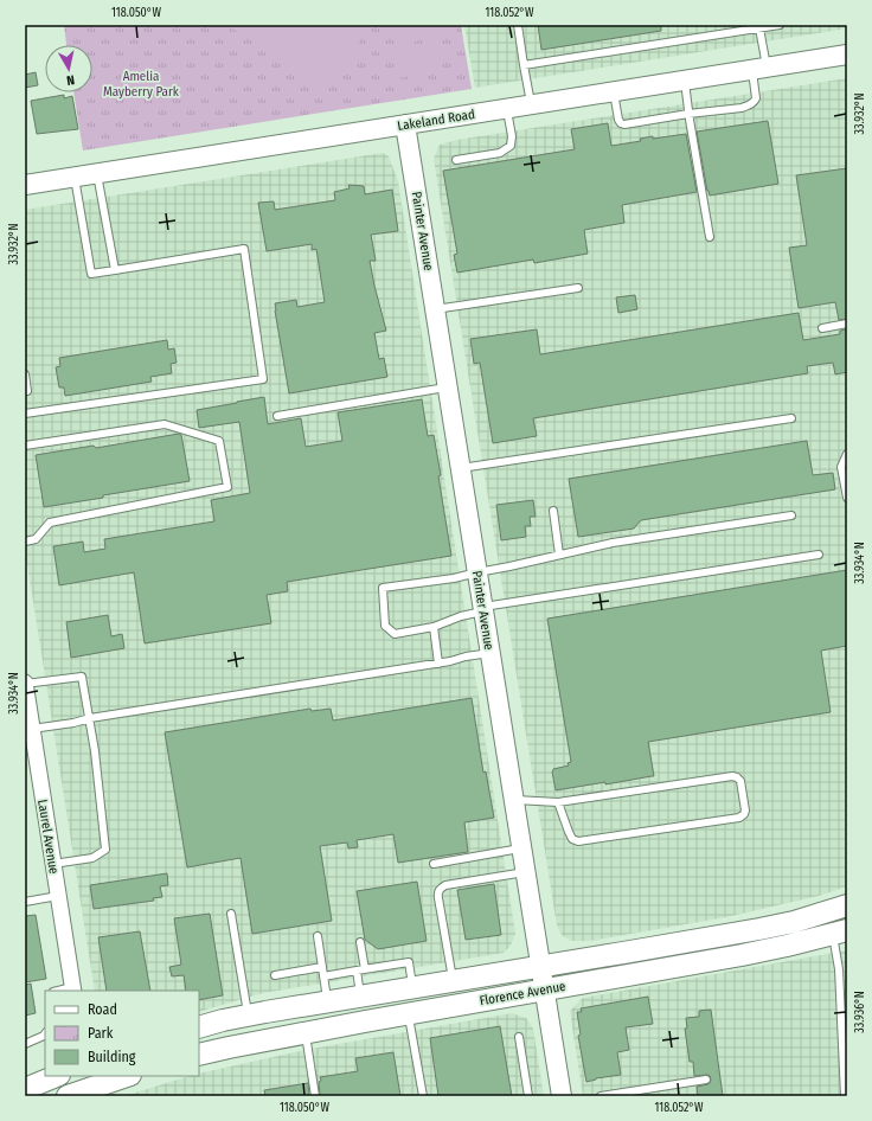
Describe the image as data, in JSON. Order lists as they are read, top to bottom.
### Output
{
  "streets": {
    "main road": ["Florence Avenue"],
    "street": ["Lakeland Road", "Painter Avenue", "Laurel Avenue"]
  },
  "crossings": [
    ["Lakeland Road", "Painter Avenue"],
    ["Painter Avenue", "Florence Avenue"]
  ],
  "parks": ["Amelia Mayberry Park"],
  "legend": ["Road", "Park", "Building"],
  "north": "bottom",
  "coordinates": [
    "118.050°W",
    "118.052°W",
    "33.932°N",
    "33.934°N",
    "33.936°N"
  ]
}
